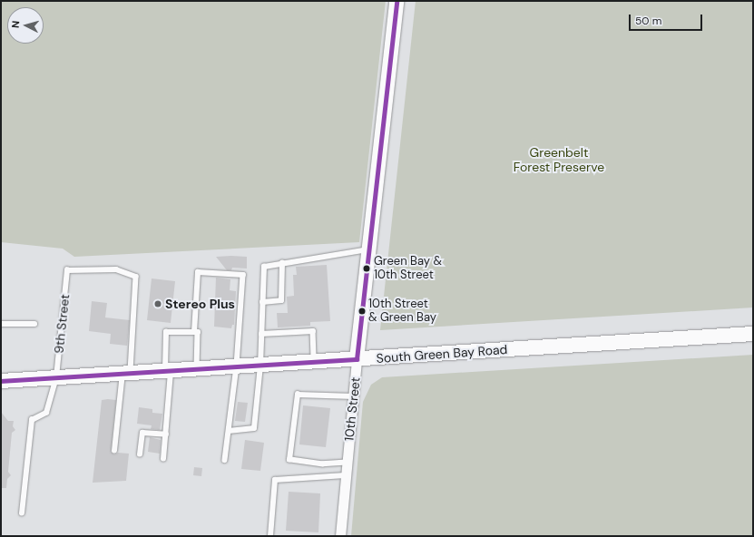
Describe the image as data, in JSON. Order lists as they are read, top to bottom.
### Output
{
  "streets": {
    "main road": ["South Green Bay Road", "10th Street"],
    "lane": ["9th Street"]
  },
  "crossings": [
    ["9th Street", "South Green Bay Road"],
    ["South Green Bay Road", "10th Street"]
  ],
  "parks": ["Greenbelt Forest Preserve"],
  "places": ["Green Bay & 10th Street", "Stereo Plus", "10th Street & Green Bay"],
  "scale_bar": "50 m",
  "north": "left"
}
